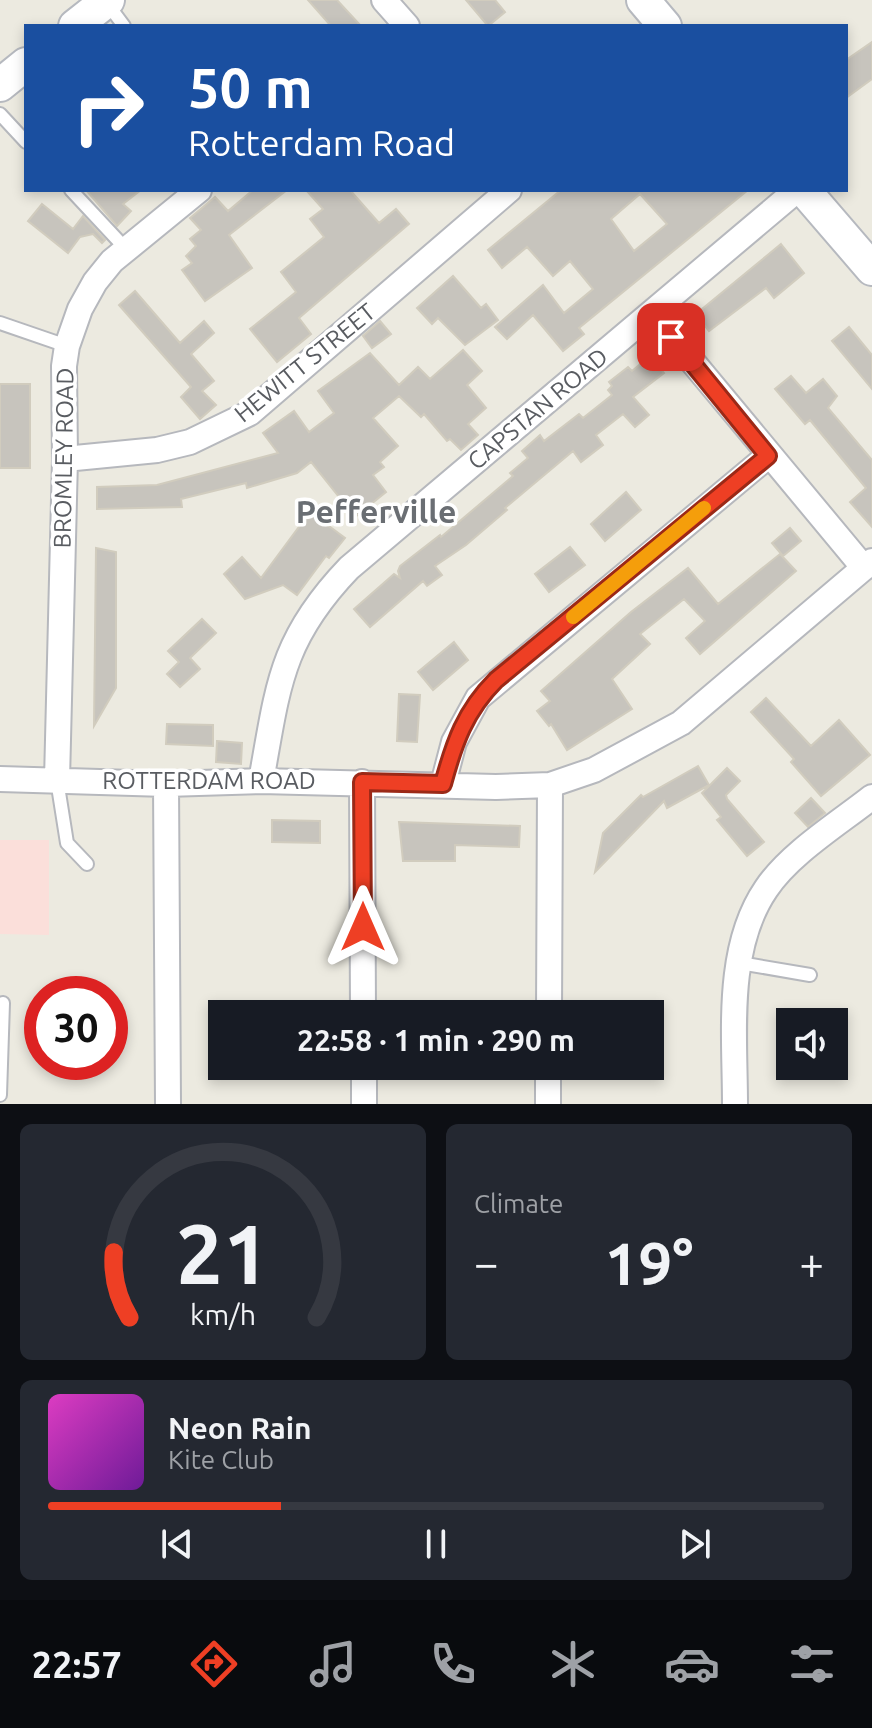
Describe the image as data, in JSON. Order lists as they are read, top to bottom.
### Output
{
  "streets": {
    "street": [
      "HEWITT STREET",
      "CAPSTAN ROAD",
      "BROMLEY ROAD",
      "ROTTERDAM ROAD"
    ]
  },
  "crossings": [
    ["HEWITT STREET", "BROMLEY ROAD"],
    ["CAPSTAN ROAD", "ROTTERDAM ROAD"],
    ["BROMLEY ROAD", "ROTTERDAM ROAD"]
  ],
  "districts": ["Pefferville"],
  "page": {
    "turn": ["50 m", "Rotterdam Road"],
    "limit": "30",
    "trip": "22:58 · 1 min · 290 m",
    "tile": "Climate",
    "heat": ["−", "19°", "+"],
    "song": ["Neon Rain", "Kite Club"],
    "tabs": "22:57",
    "gauge": ["21", "km/h"]
  }
}
